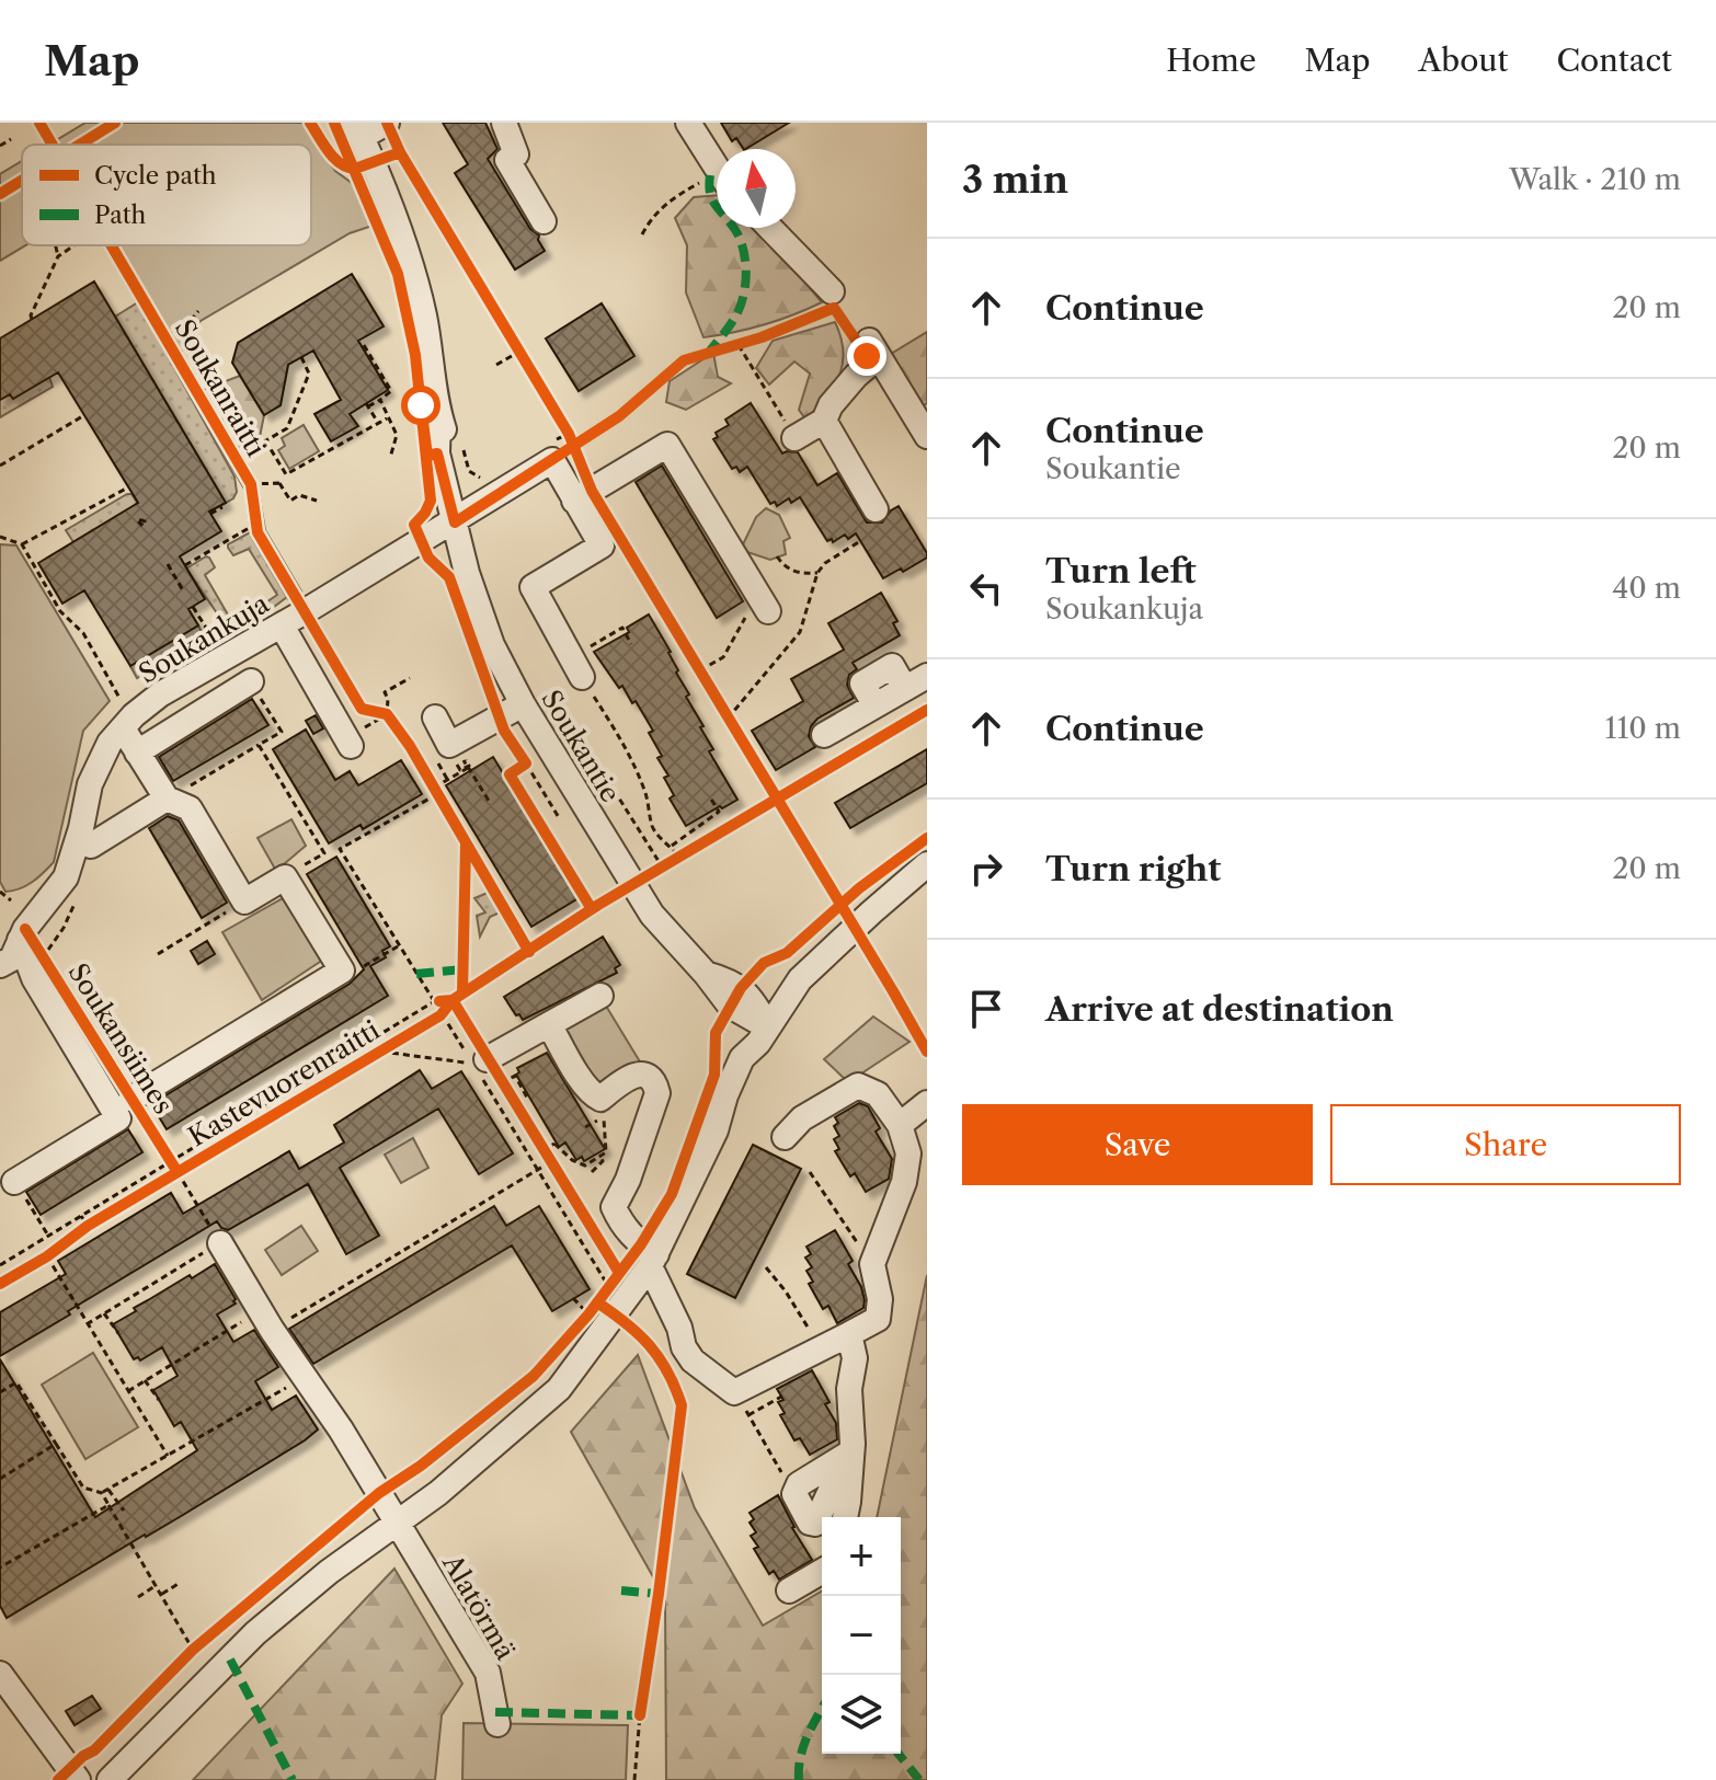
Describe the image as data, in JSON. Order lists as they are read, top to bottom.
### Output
{
  "streets": {
    "street": ["Soukankuja", "Soukantie", "Alatörmä"],
    "cycle path": ["Soukanraitti", "Soukansiimes", "Kastevuorenraitti"]
  },
  "crossings": [
    ["Soukankuja", "Soukantie"],
    ["Soukankuja", "Soukansiimes"],
    ["Soukansiimes", "Kastevuorenraitti"]
  ],
  "legend": ["Cycle path", "Path"],
  "north": "top",
  "page": {
    "header": "Map",
    "nav": [
      "Home",
      "Map",
      "About",
      "Contact"
    ],
    "heading": ["3 min", "Walk · 210 m"],
    "list": [
      ["Continue", "20 m"],
      ["Continue", "Soukantie", "20 m"],
      ["Turn left", "Soukankuja", "40 m"],
      ["Continue", "110 m"],
      ["Turn right", "20 m"],
      "Arrive at destination"
    ],
    "buttons": ["Save", "Share"],
    "map_buttons": ["+", "−"]
  }
}
